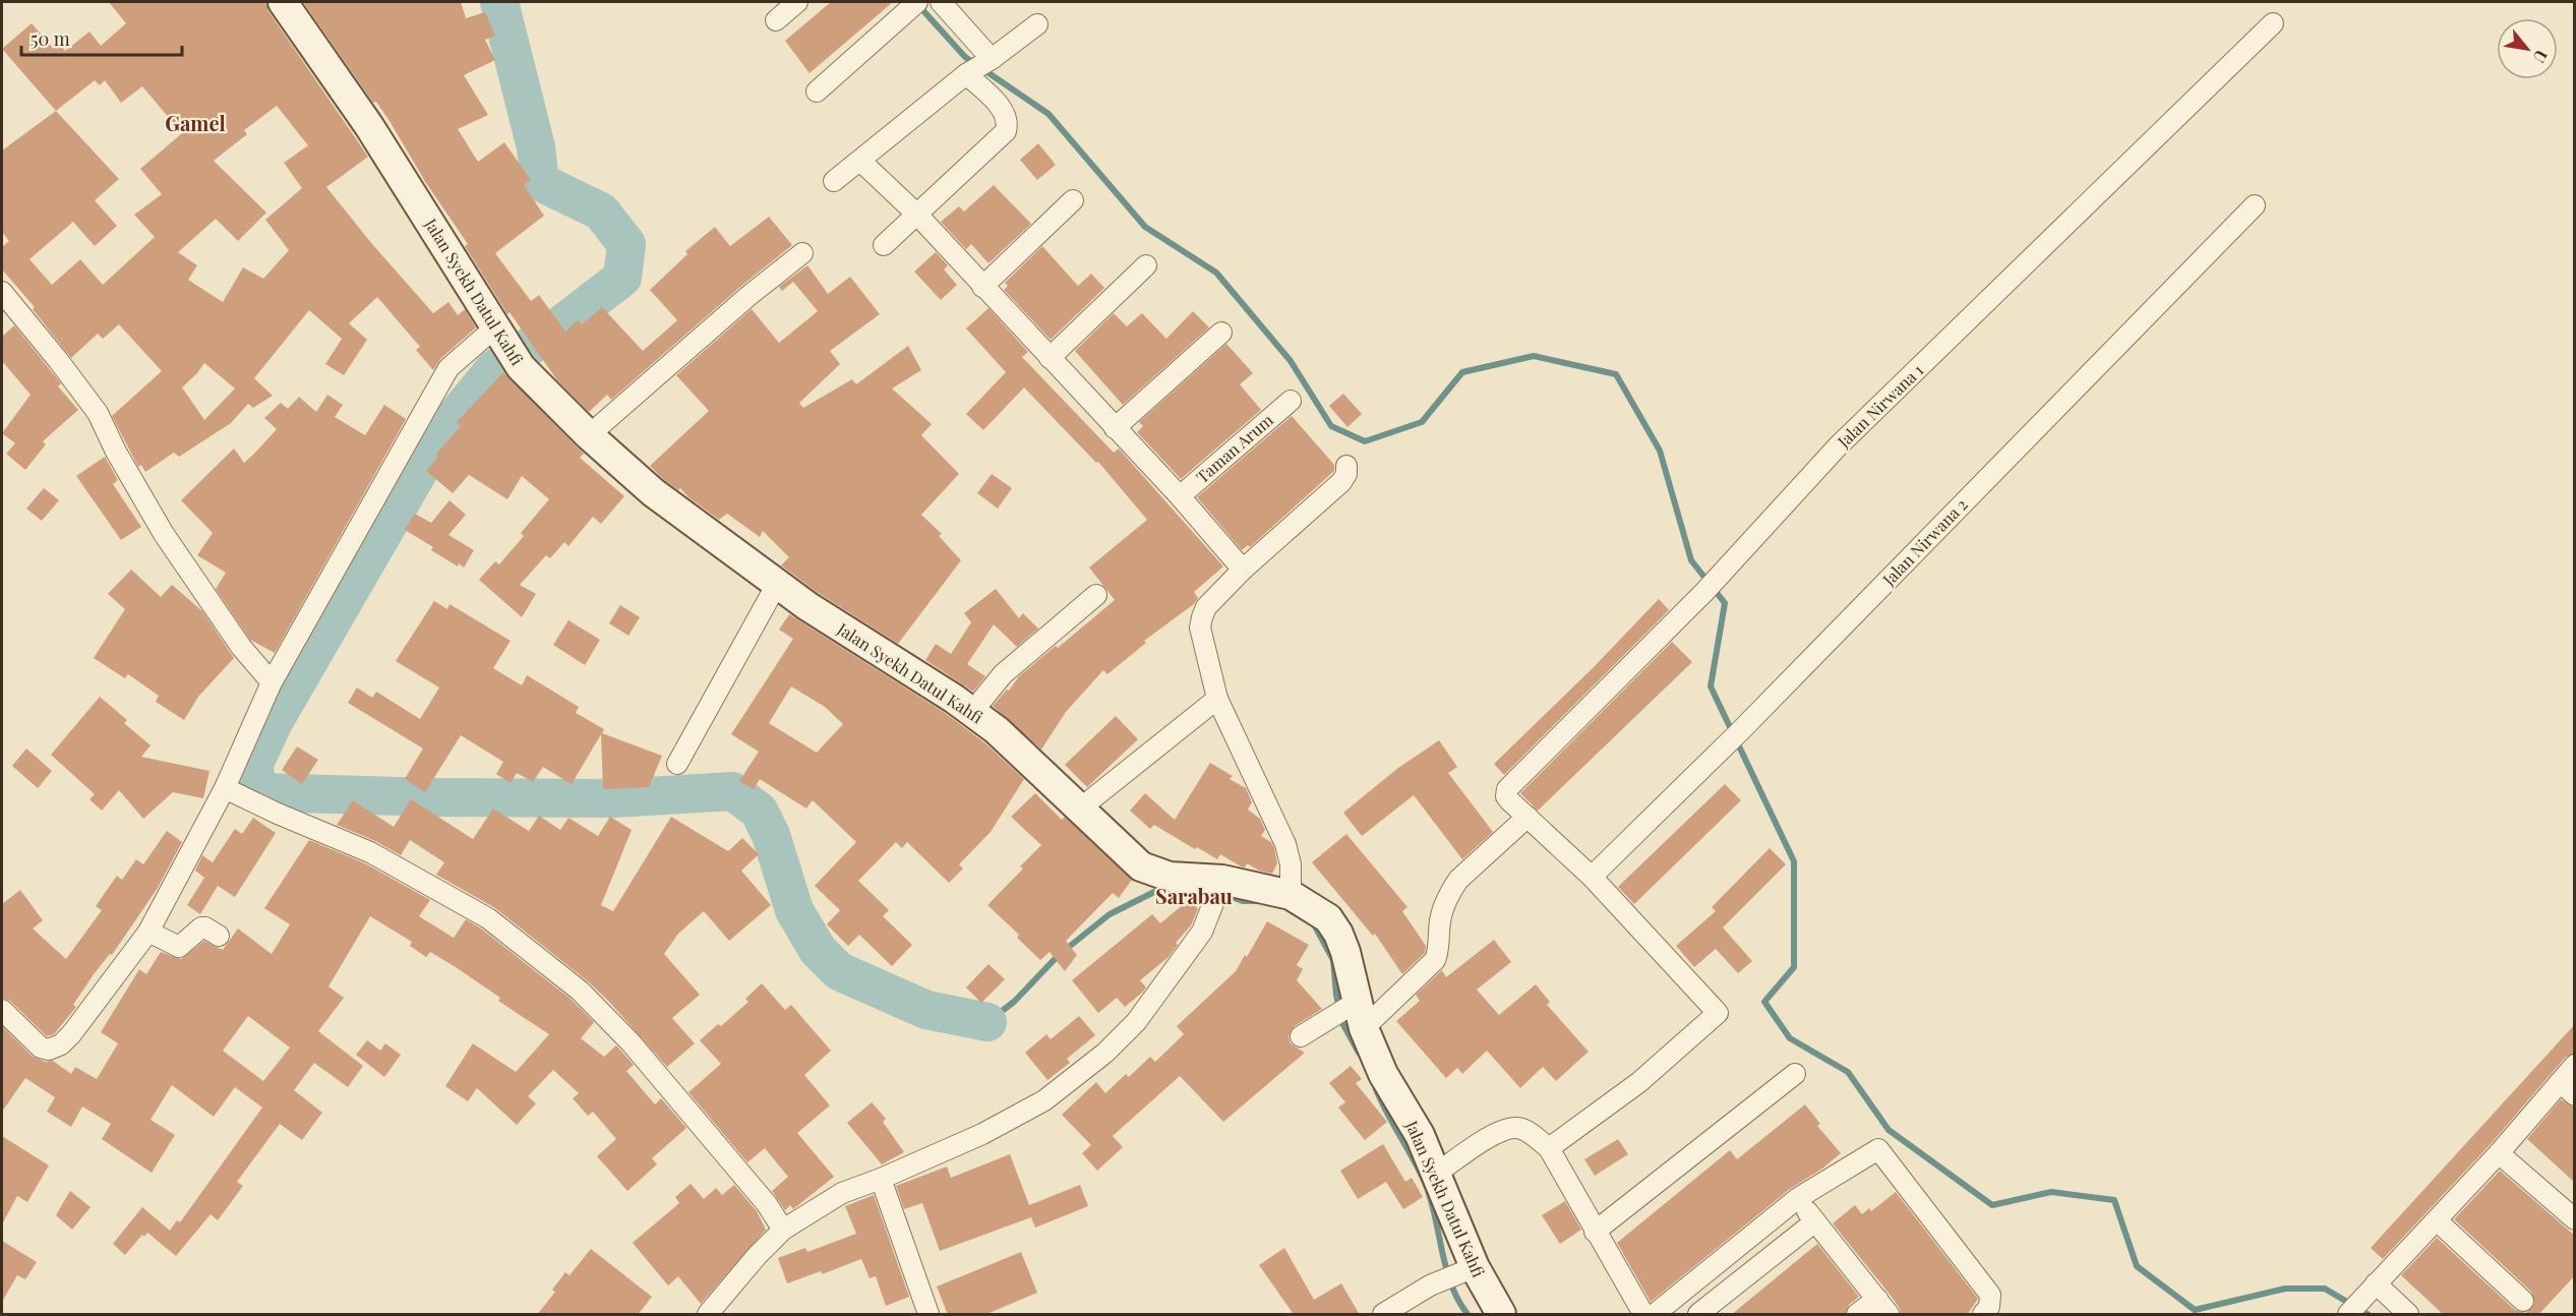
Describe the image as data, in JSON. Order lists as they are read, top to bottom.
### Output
{
  "streets": {
    "street": [
      "Jalan Syekh Datul Kahfi",
      "Jalan Nirwana 1",
      "Taman Arum",
      "Jalan Nirwana 2"
    ]
  },
  "districts": ["Gamel", "Sarabau"],
  "scale_bar": "50 m",
  "north": "bottom right"
}
